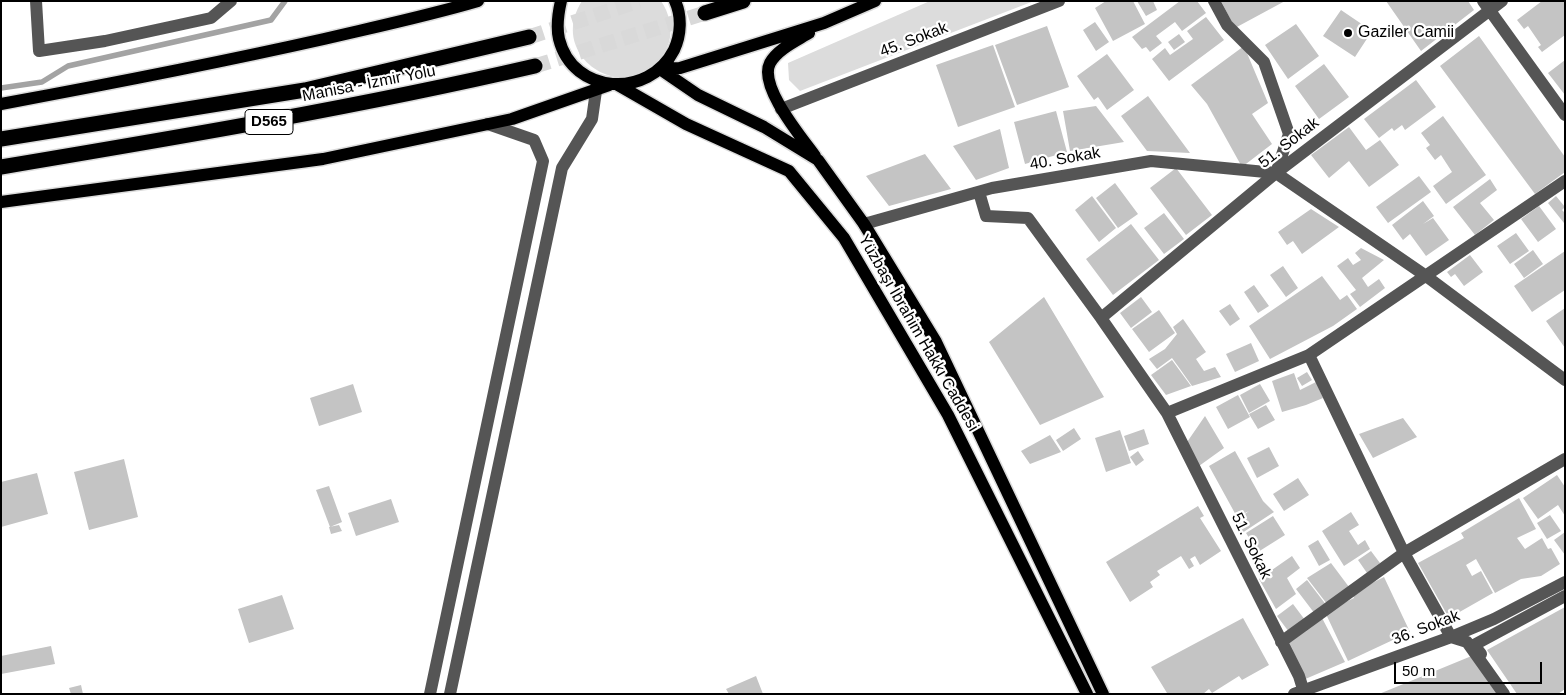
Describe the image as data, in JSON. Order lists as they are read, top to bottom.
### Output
{
  "streets": {
    "highway": ["Manisa - İzmir Yolu", "D565"],
    "main road": ["Yüzbaşı İbrahim Hakkı Caddesi"],
    "street": [
      "45. Sokak",
      "51. Sokak",
      "40. Sokak",
      "36. Sokak"
    ]
  },
  "crossings": [
    ["51. Sokak", "40. Sokak"],
    ["51. Sokak", "36. Sokak"],
    ["40. Sokak", "Yüzbaşı İbrahim Hakkı Caddesi"]
  ],
  "places": ["Gaziler Camii"],
  "scale_bar": "50 m"
}
